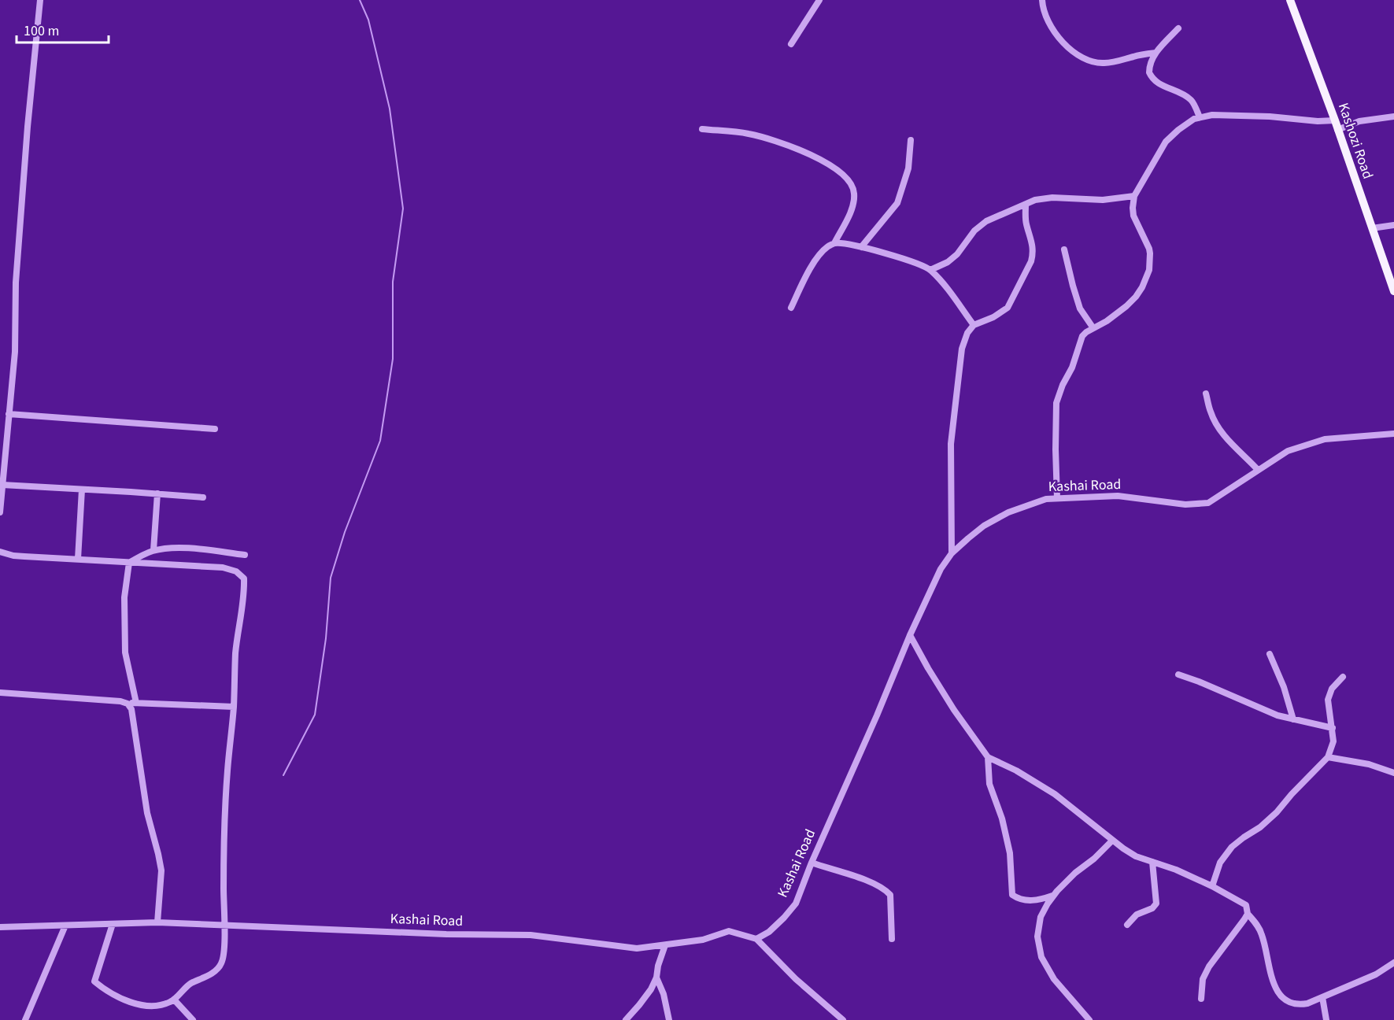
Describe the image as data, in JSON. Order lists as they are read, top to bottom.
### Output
{
  "streets": {
    "main road": ["Kashozi Road"],
    "street": ["Kashai Road"]
  },
  "scale_bar": "100 m"
}
